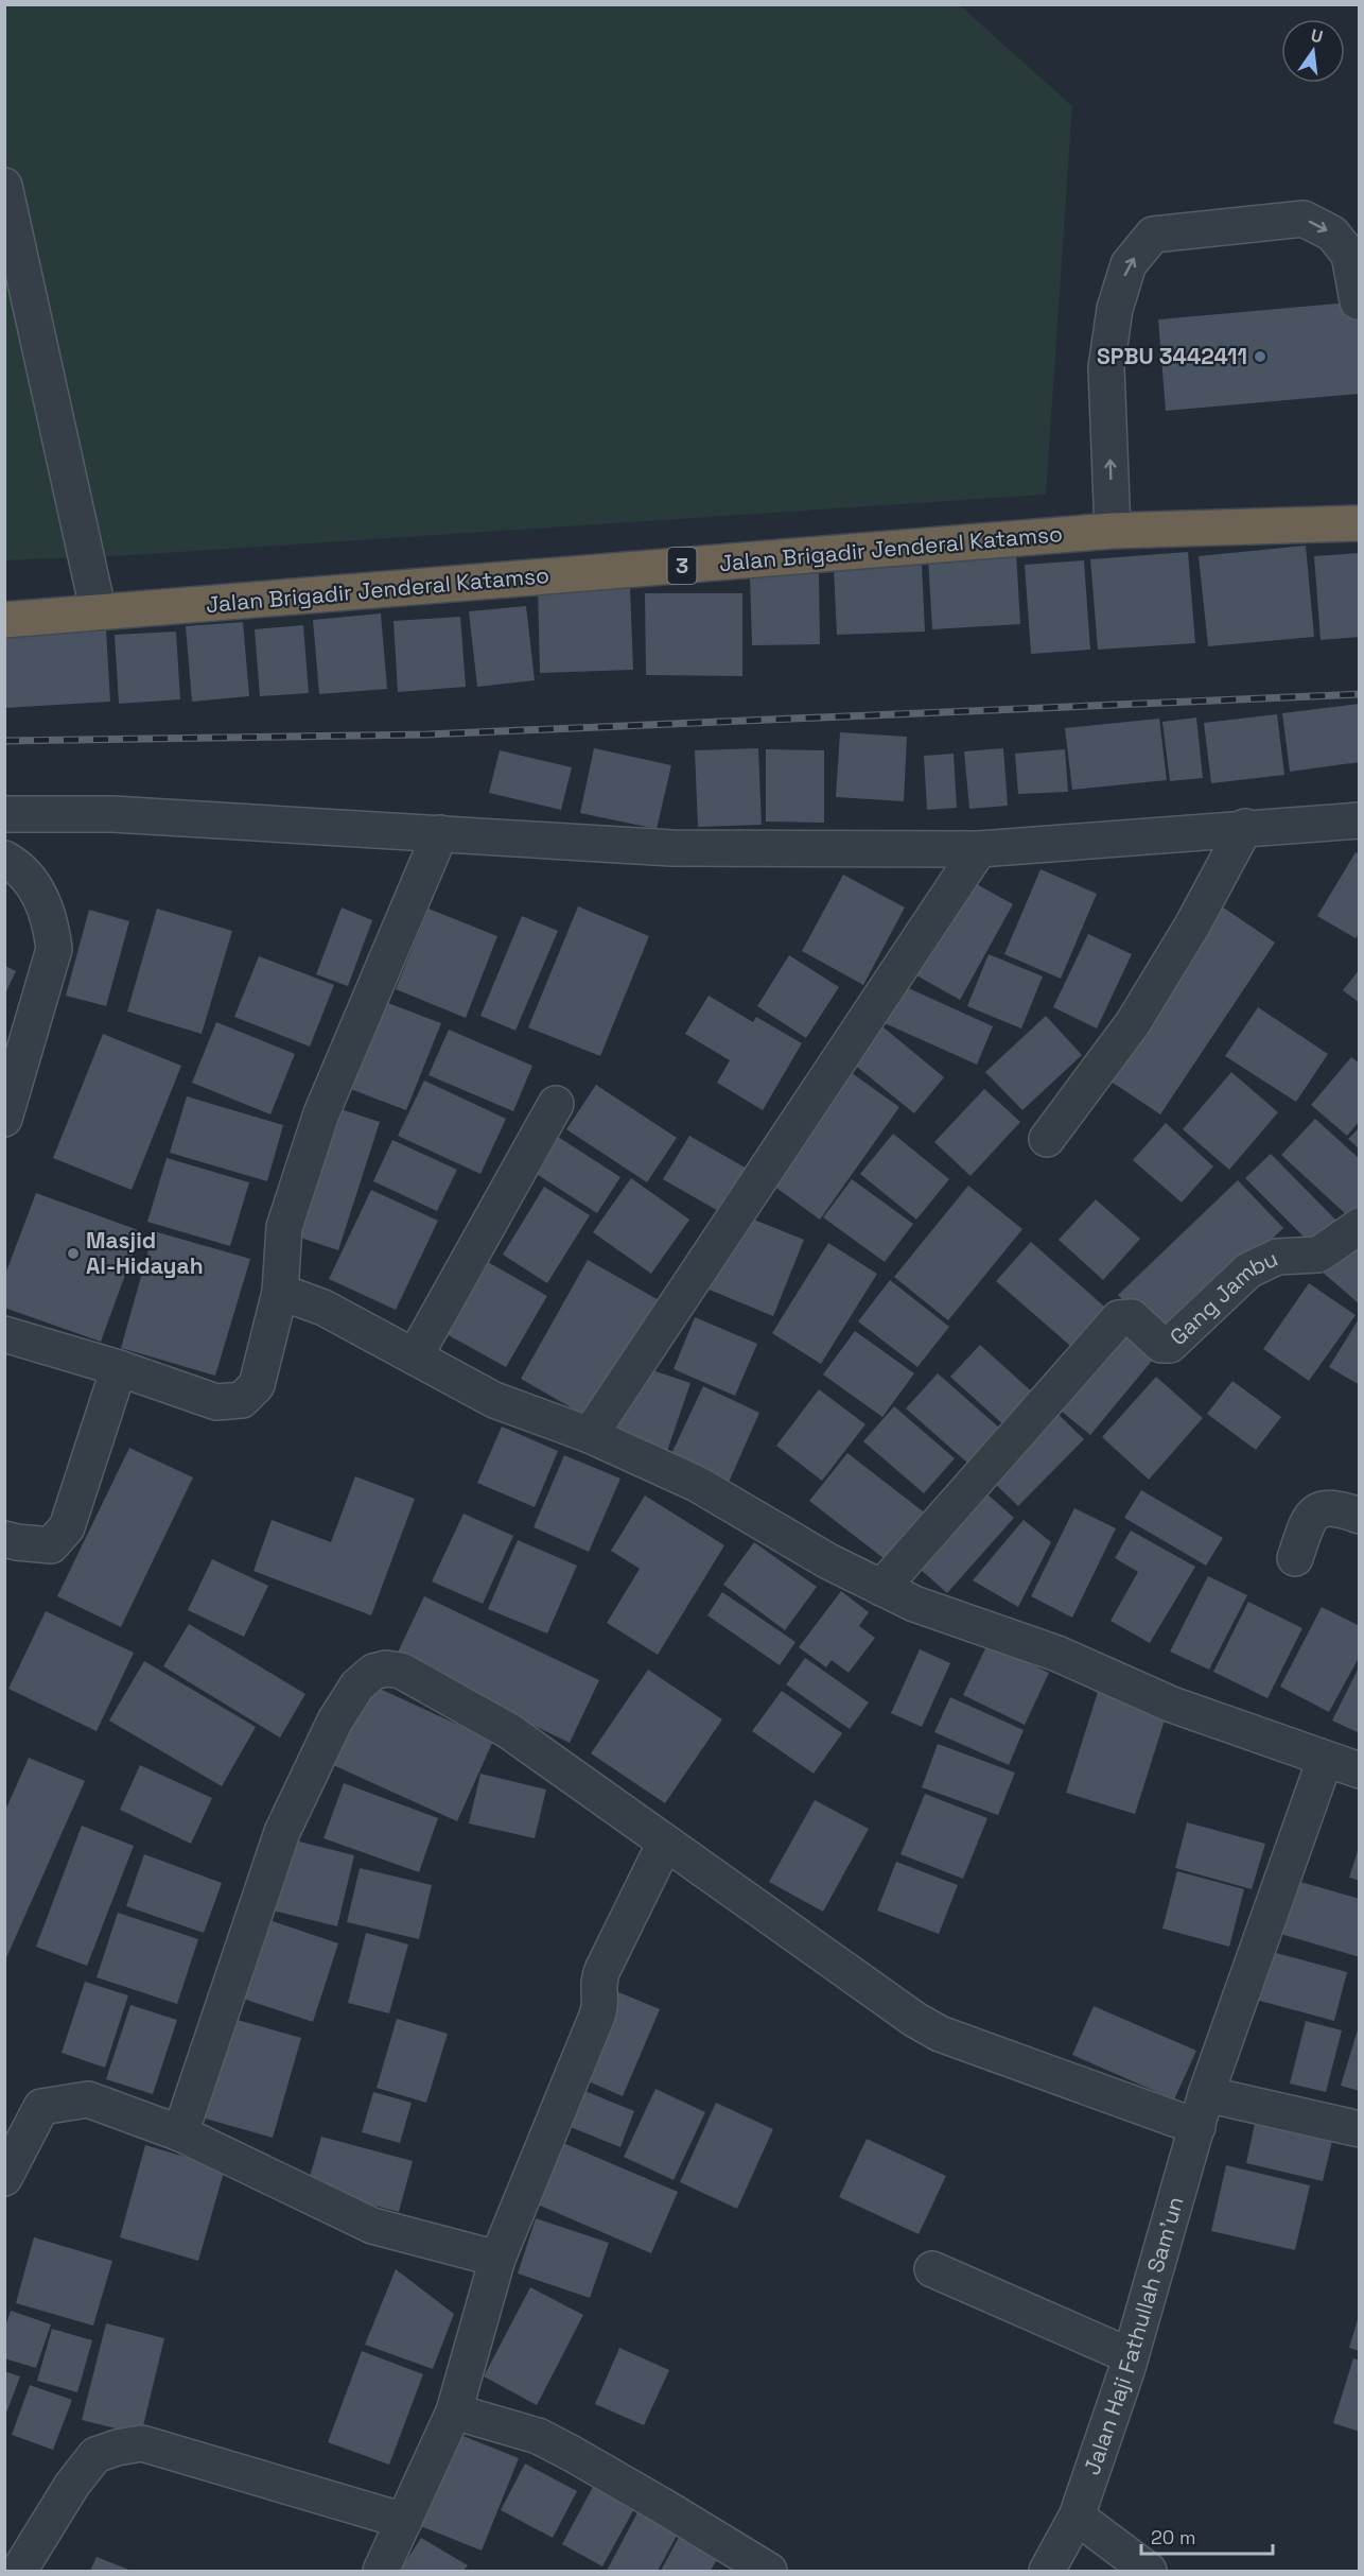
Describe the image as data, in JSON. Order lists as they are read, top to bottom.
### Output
{
  "streets": {
    "highway": ["Jalan Brigadir Jenderal Katamso", "3"],
    "street": ["Gang Jambu", "Jalan Haji Fathullah Sam'un"]
  },
  "places": ["SPBU 3442411", "Masjid Al-Hidayah"],
  "scale_bar": "20 m",
  "north": "top"
}
